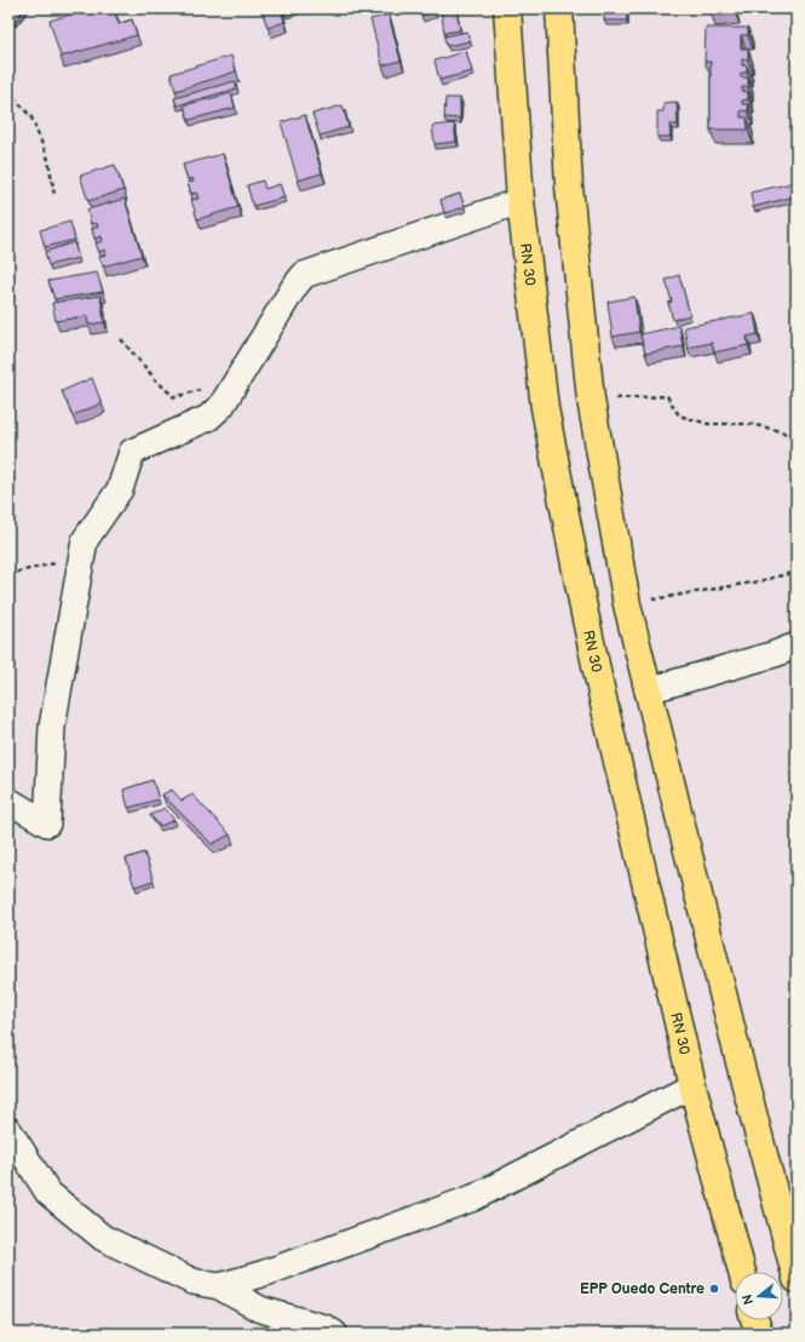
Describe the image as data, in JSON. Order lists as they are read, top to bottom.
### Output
{
  "streets": {
    "main road": ["RN 30"]
  },
  "places": ["EPP Ouedo Centre"],
  "north": "left"
}
